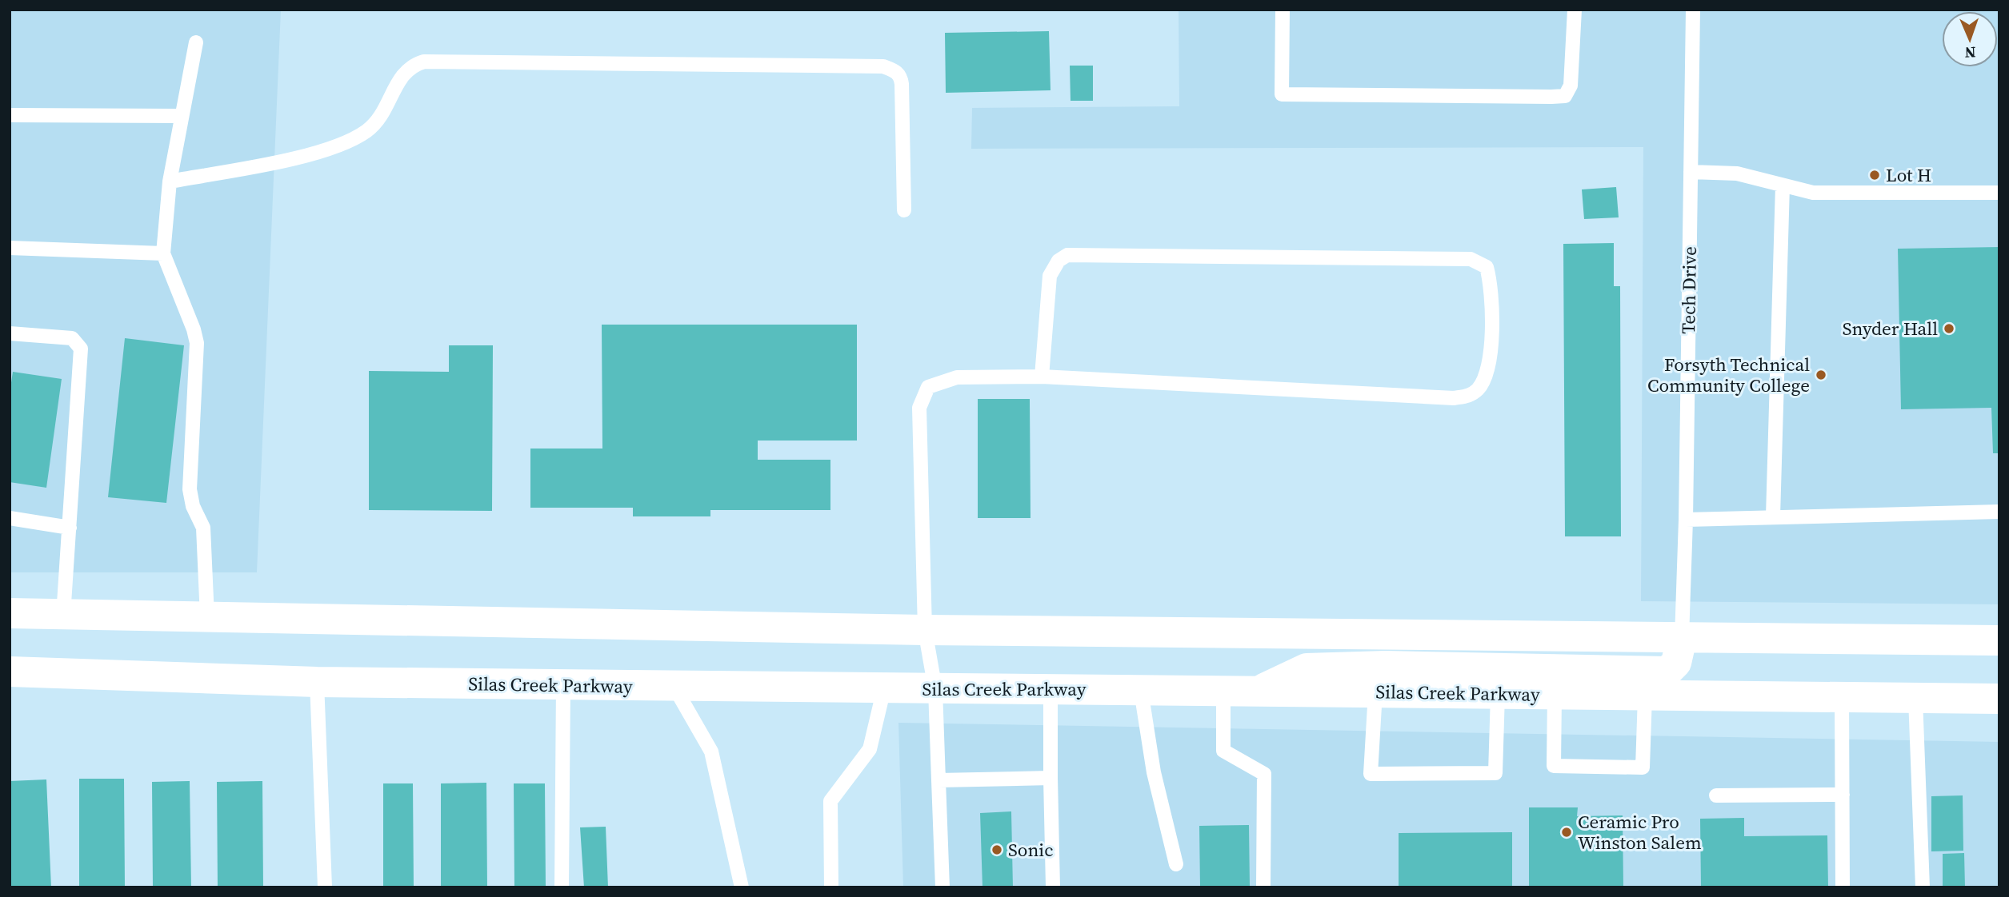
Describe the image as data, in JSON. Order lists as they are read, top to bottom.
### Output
{
  "streets": {
    "main road": ["Silas Creek Parkway"],
    "lane": ["Tech Drive"]
  },
  "places": [
    "Lot H",
    "Snyder Hall",
    "Forsyth Technical Community College",
    "Ceramic Pro Winston Salem",
    "Sonic"
  ],
  "north": "bottom"
}
